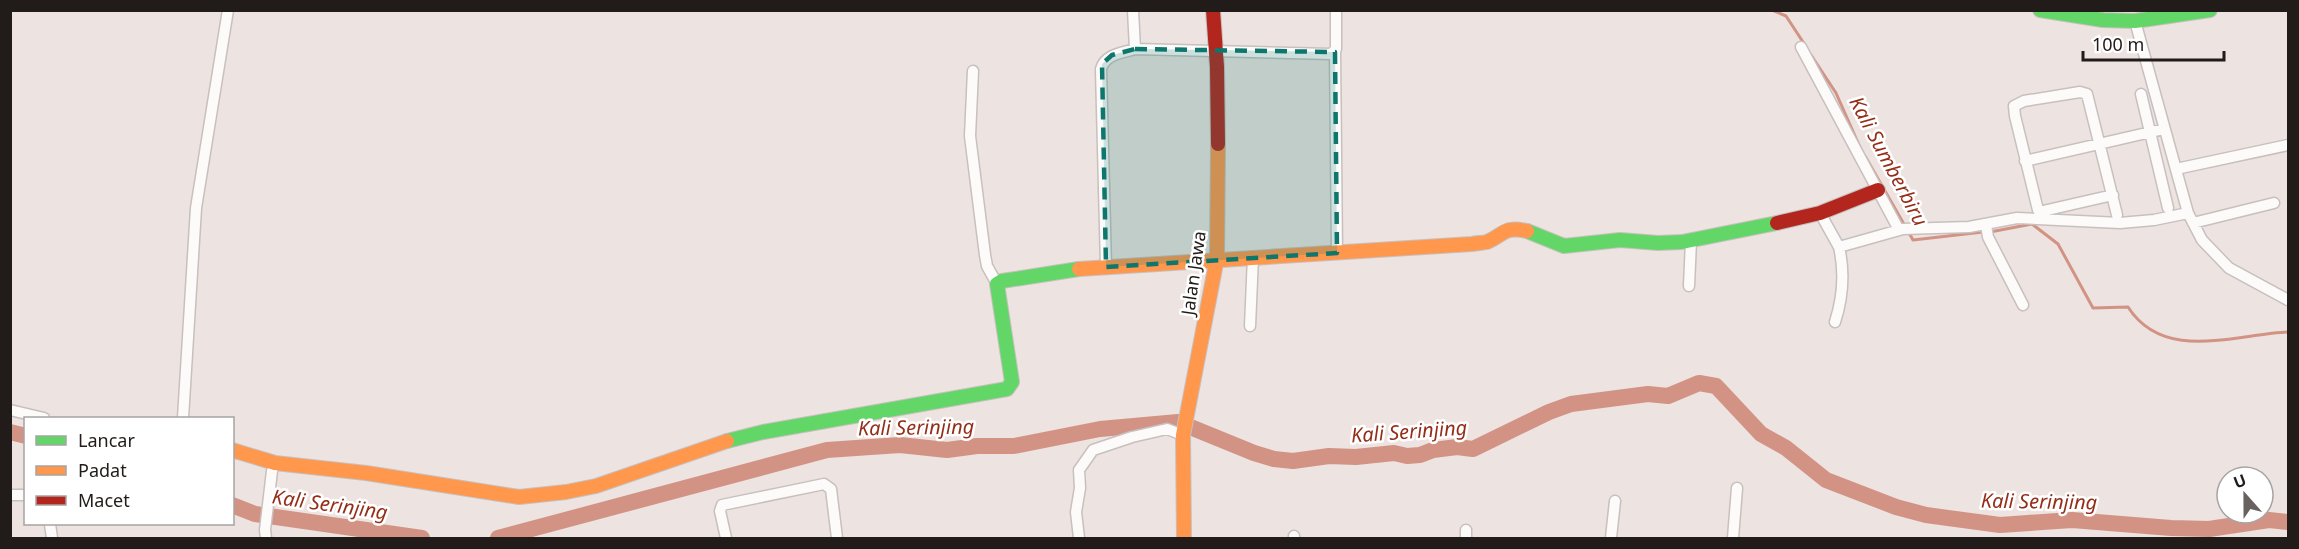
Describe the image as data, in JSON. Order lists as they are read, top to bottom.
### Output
{
  "streets": {
    "street": ["Jalan Jawa"]
  },
  "water": ["Kali Sumberbiru", "Kali Serinjing"],
  "legend": ["Lancar", "Padat", "Macet"],
  "scale_bar": "100 m",
  "north": "top"
}
